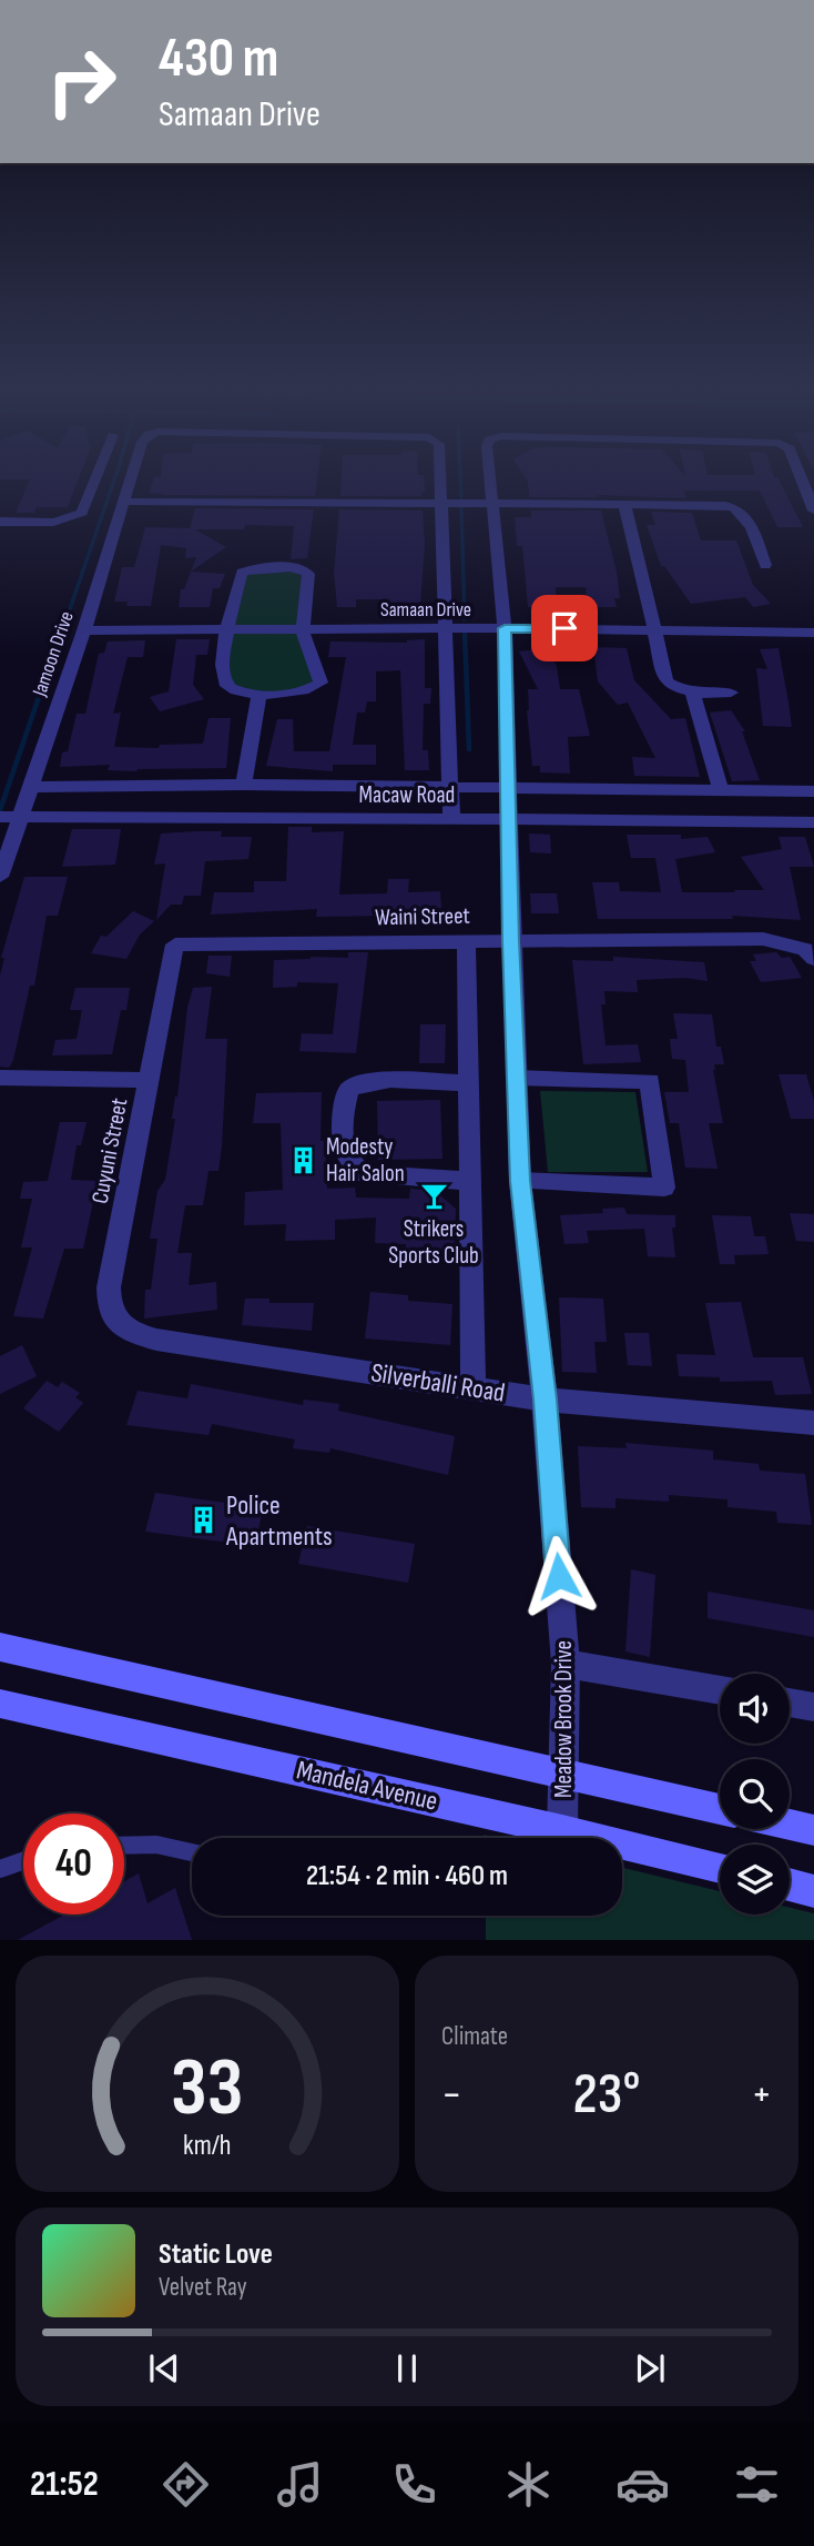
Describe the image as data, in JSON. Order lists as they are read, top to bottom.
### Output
{
  "streets": {
    "main road": ["Mandela Avenue"],
    "street": [
      "Samaan Drive",
      "Jamoon Drive",
      "Macaw Road",
      "Waini Street",
      "Cuyuni Street",
      "Silverballi Road",
      "Meadow Brook Drive"
    ]
  },
  "crossings": [
    ["Samaan Drive", "Jamoon Drive"],
    ["Samaan Drive", "Meadow Brook Drive"],
    ["Jamoon Drive", "Macaw Road"],
    ["Macaw Road", "Meadow Brook Drive"],
    ["Waini Street", "Cuyuni Street"],
    ["Waini Street", "Meadow Brook Drive"],
    ["Cuyuni Street", "Silverballi Road"],
    ["Silverballi Road", "Meadow Brook Drive"],
    ["Meadow Brook Drive", "Mandela Avenue"]
  ],
  "places": {
    "building": ["Modesty Hair Salon", "Police Apartments"],
    "bar": ["Strikers Sports Club"]
  },
  "page": {
    "turn": ["430 m", "Samaan Drive"],
    "limit": "40",
    "trip": "21:54 · 2 min · 460 m",
    "tile": "Climate",
    "heat": ["−", "23°", "+"],
    "song": ["Static Love", "Velvet Ray"],
    "tabs": "21:52",
    "gauge": ["33", "km/h"]
  }
}
